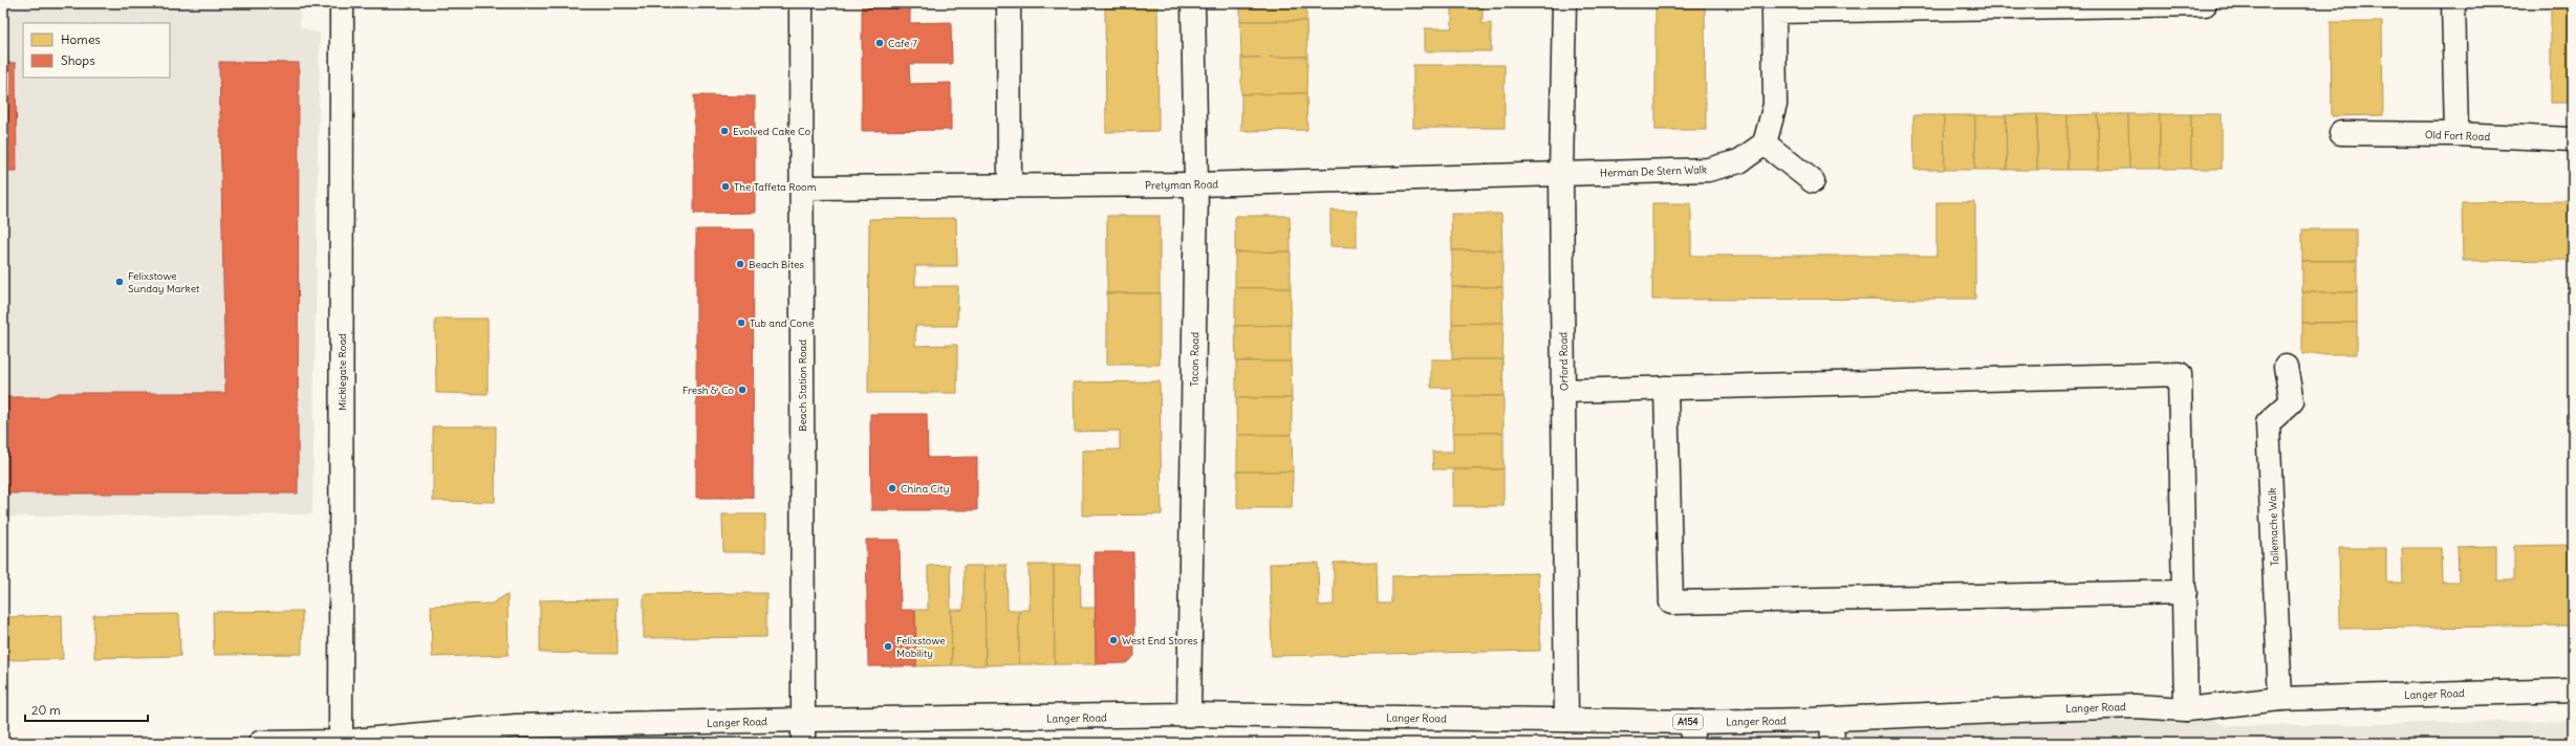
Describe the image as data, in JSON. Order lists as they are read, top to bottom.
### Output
{
  "streets": {
    "street": [
      "Old Fort Road",
      "Herman De Stern Walk",
      "Pretyman Road",
      "Tacon Road",
      "Orford Road",
      "Micklegate Road",
      "Beach Station Road",
      "Tollemache Walk",
      "Langer Road",
      "A154"
    ]
  },
  "crossings": [
    ["Herman De Stern Walk", "Pretyman Road"],
    ["Herman De Stern Walk", "Orford Road"],
    ["Pretyman Road", "Tacon Road"],
    ["Pretyman Road", "Orford Road"],
    ["Pretyman Road", "Beach Station Road"],
    ["Tacon Road", "Langer Road"],
    ["Orford Road", "Langer Road"],
    ["Micklegate Road", "Langer Road"],
    ["Beach Station Road", "Langer Road"],
    ["Tollemache Walk", "Langer Road"]
  ],
  "places": [
    "Cafe 7",
    "Evolved Cake Co",
    "The Taffeta Room",
    "Beach Bites",
    "Felixstowe Sunday Market",
    "Tub and Cone",
    "Fresh & Co",
    "China City",
    "West End Stores",
    "Felixstowe Mobility"
  ],
  "legend": ["Homes", "Shops"],
  "scale_bar": "20 m"
}
